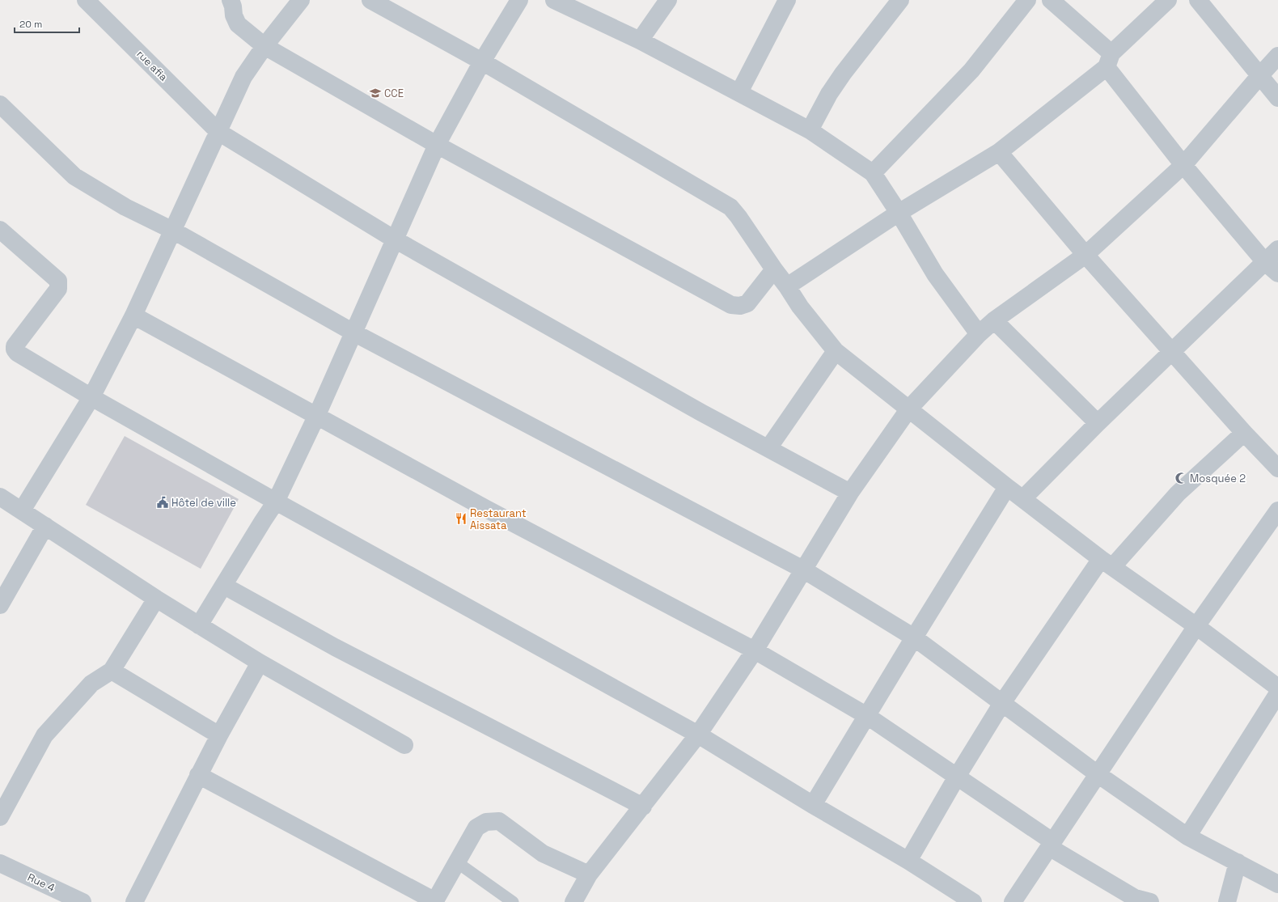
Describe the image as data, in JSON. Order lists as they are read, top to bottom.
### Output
{
  "streets": {
    "street": ["rue afia", "Rue 4"]
  },
  "places": {
    "school or university": ["CCE"],
    "mosque": ["Mosquée 2"],
    "public building": ["Hôtel de ville"],
    "restaurant": ["Restaurant Aissata"]
  },
  "scale_bar": "20 m"
}
